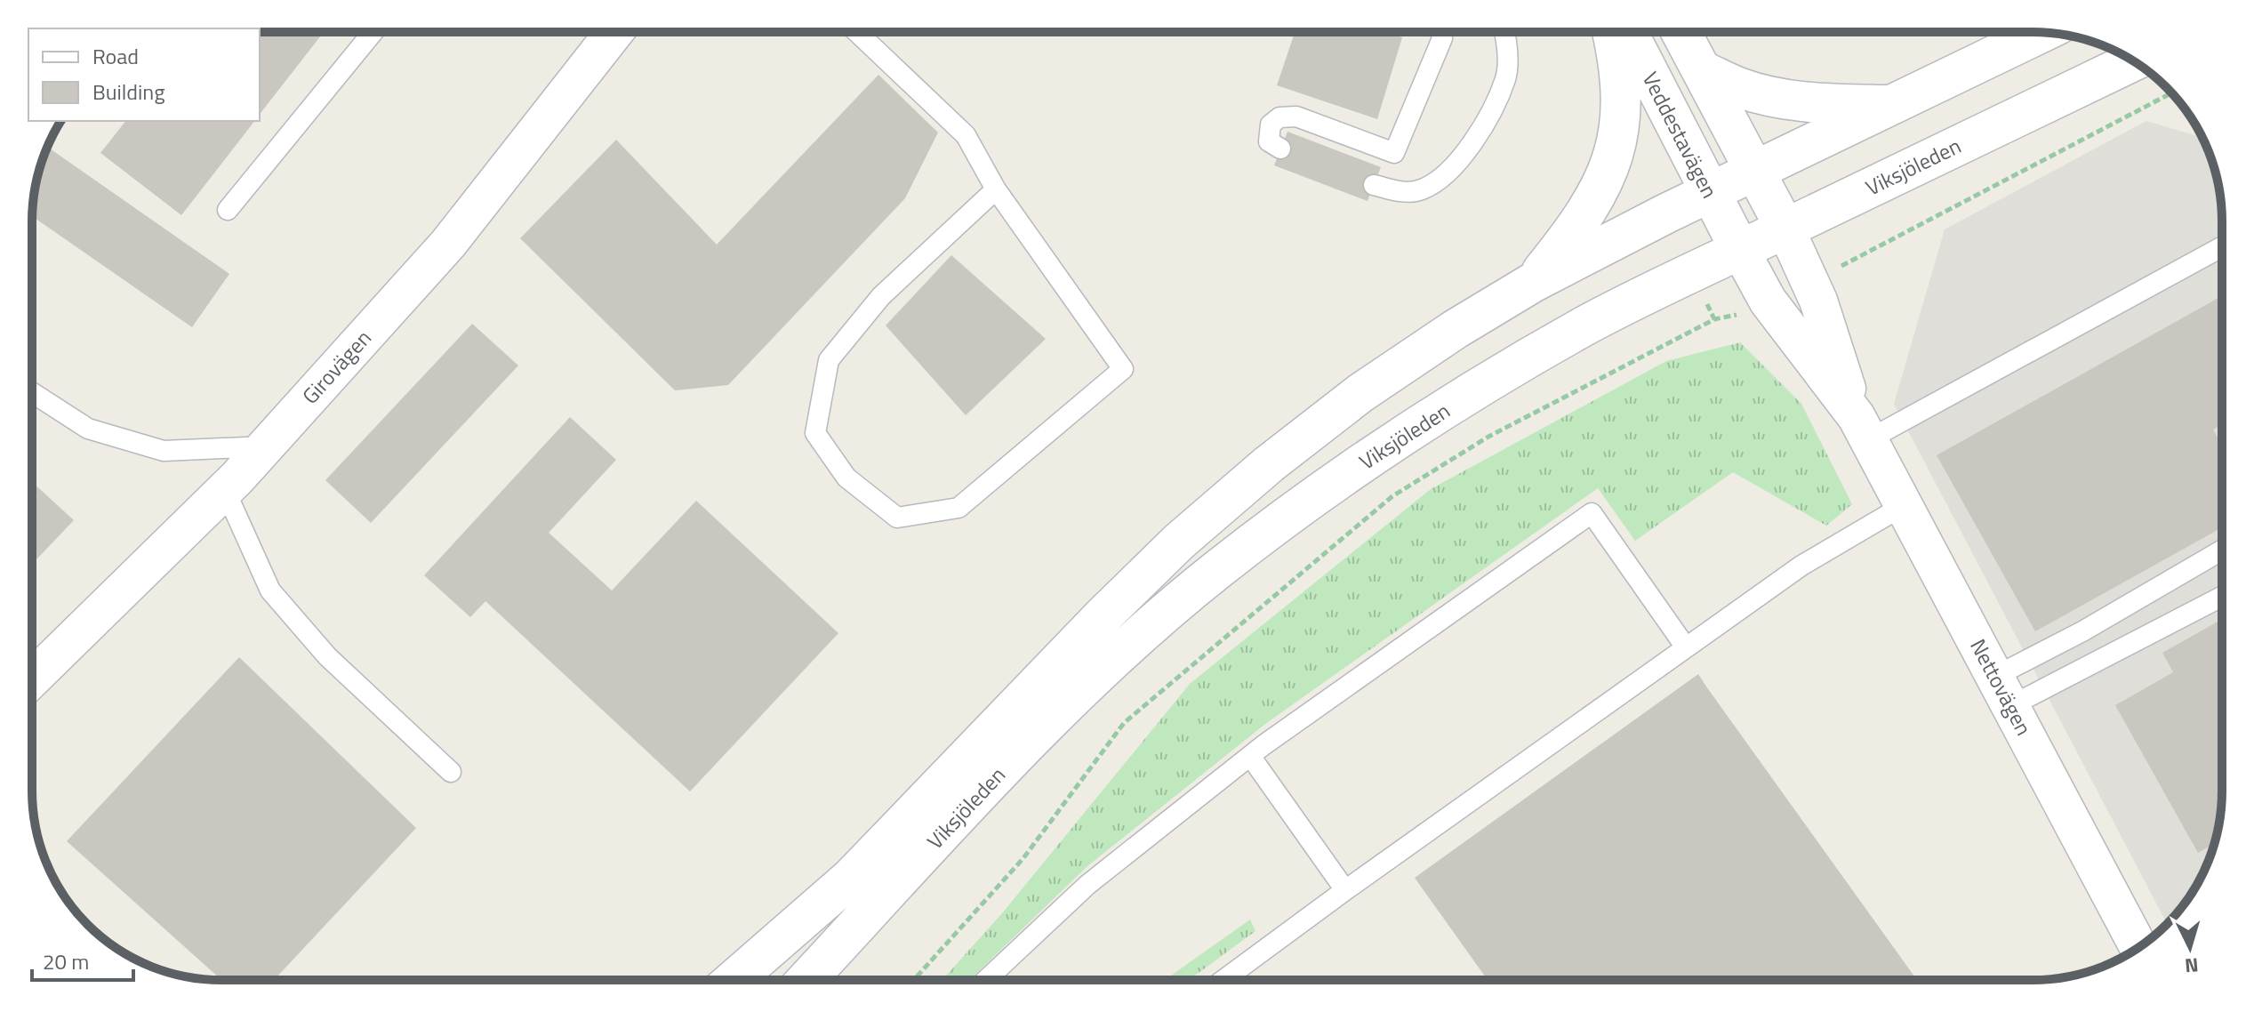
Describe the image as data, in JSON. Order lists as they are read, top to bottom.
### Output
{
  "streets": {
    "main road": ["Veddestavägen", "Viksjöleden"],
    "street": ["Girovägen", "Nettovägen"]
  },
  "crossings": [
    ["Veddestavägen", "Viksjöleden"],
    ["Veddestavägen", "Nettovägen"],
    ["Viksjöleden", "Nettovägen"]
  ],
  "legend": ["Road", "Building"],
  "scale_bar": "20 m",
  "north": "bottom"
}
